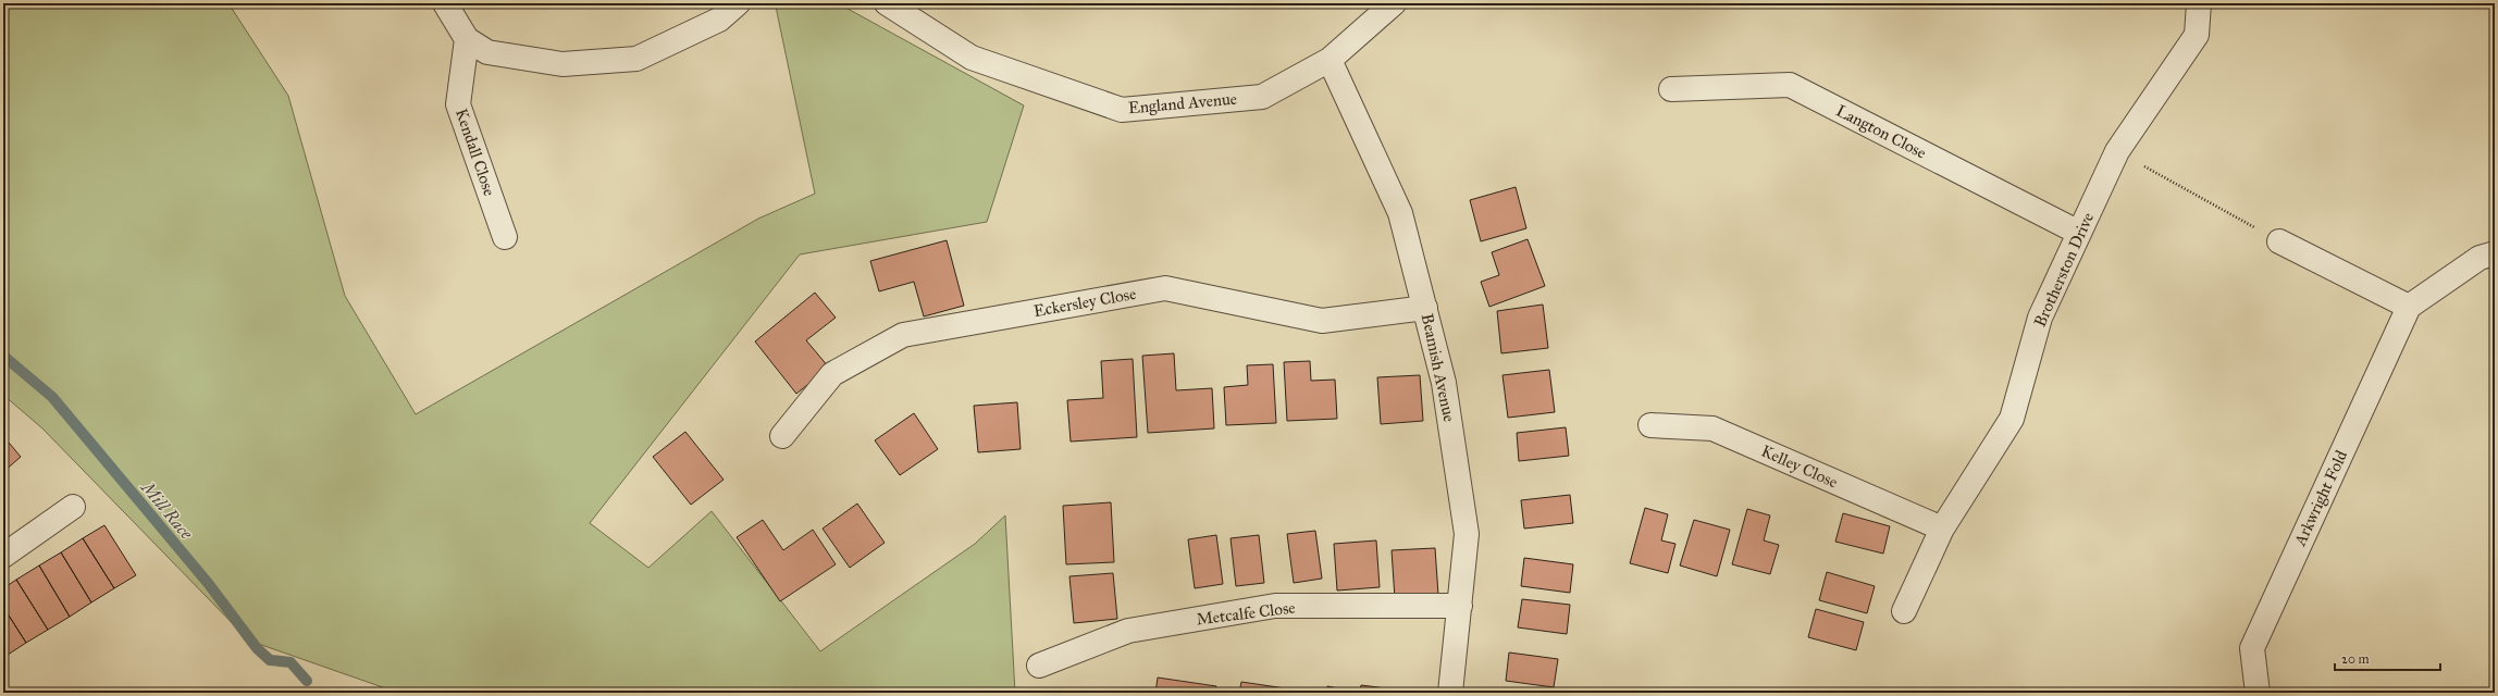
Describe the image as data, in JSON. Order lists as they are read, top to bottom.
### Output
{
  "streets": {
    "street": [
      "England Avenue",
      "Langton Close",
      "Kendall Close",
      "Brotherston Drive",
      "Eckersley Close",
      "Beamish Avenue",
      "Kelley Close",
      "Arkwright Fold",
      "Metcalfe Close"
    ]
  },
  "crossings": [
    ["England Avenue", "Beamish Avenue"],
    ["Langton Close", "Brotherston Drive"],
    ["Brotherston Drive", "Kelley Close"],
    ["Eckersley Close", "Beamish Avenue"],
    ["Beamish Avenue", "Metcalfe Close"]
  ],
  "water": ["Mill Race"],
  "scale_bar": "20 m"
}
